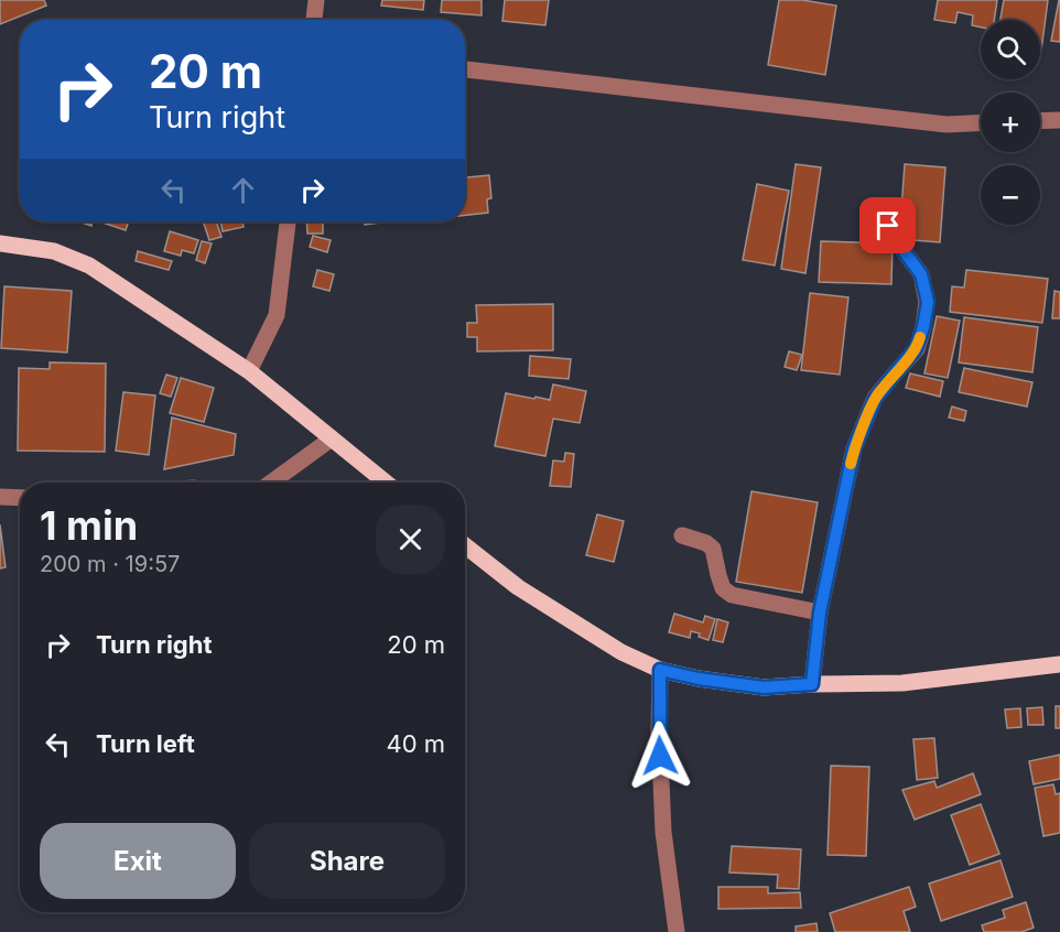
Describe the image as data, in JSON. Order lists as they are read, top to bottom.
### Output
{
  "page": {
    "map_buttons": ["+", "−"],
    "turn": ["20 m", "Turn right"],
    "heading": ["1 min", "200 m · 19:57"],
    "list": [
      {
        "name": "Turn right",
        "value": "20 m"
      },
      {
        "name": "Turn left",
        "value": "40 m"
      }
    ],
    "buttons": ["Exit", "Share"]
  }
}
